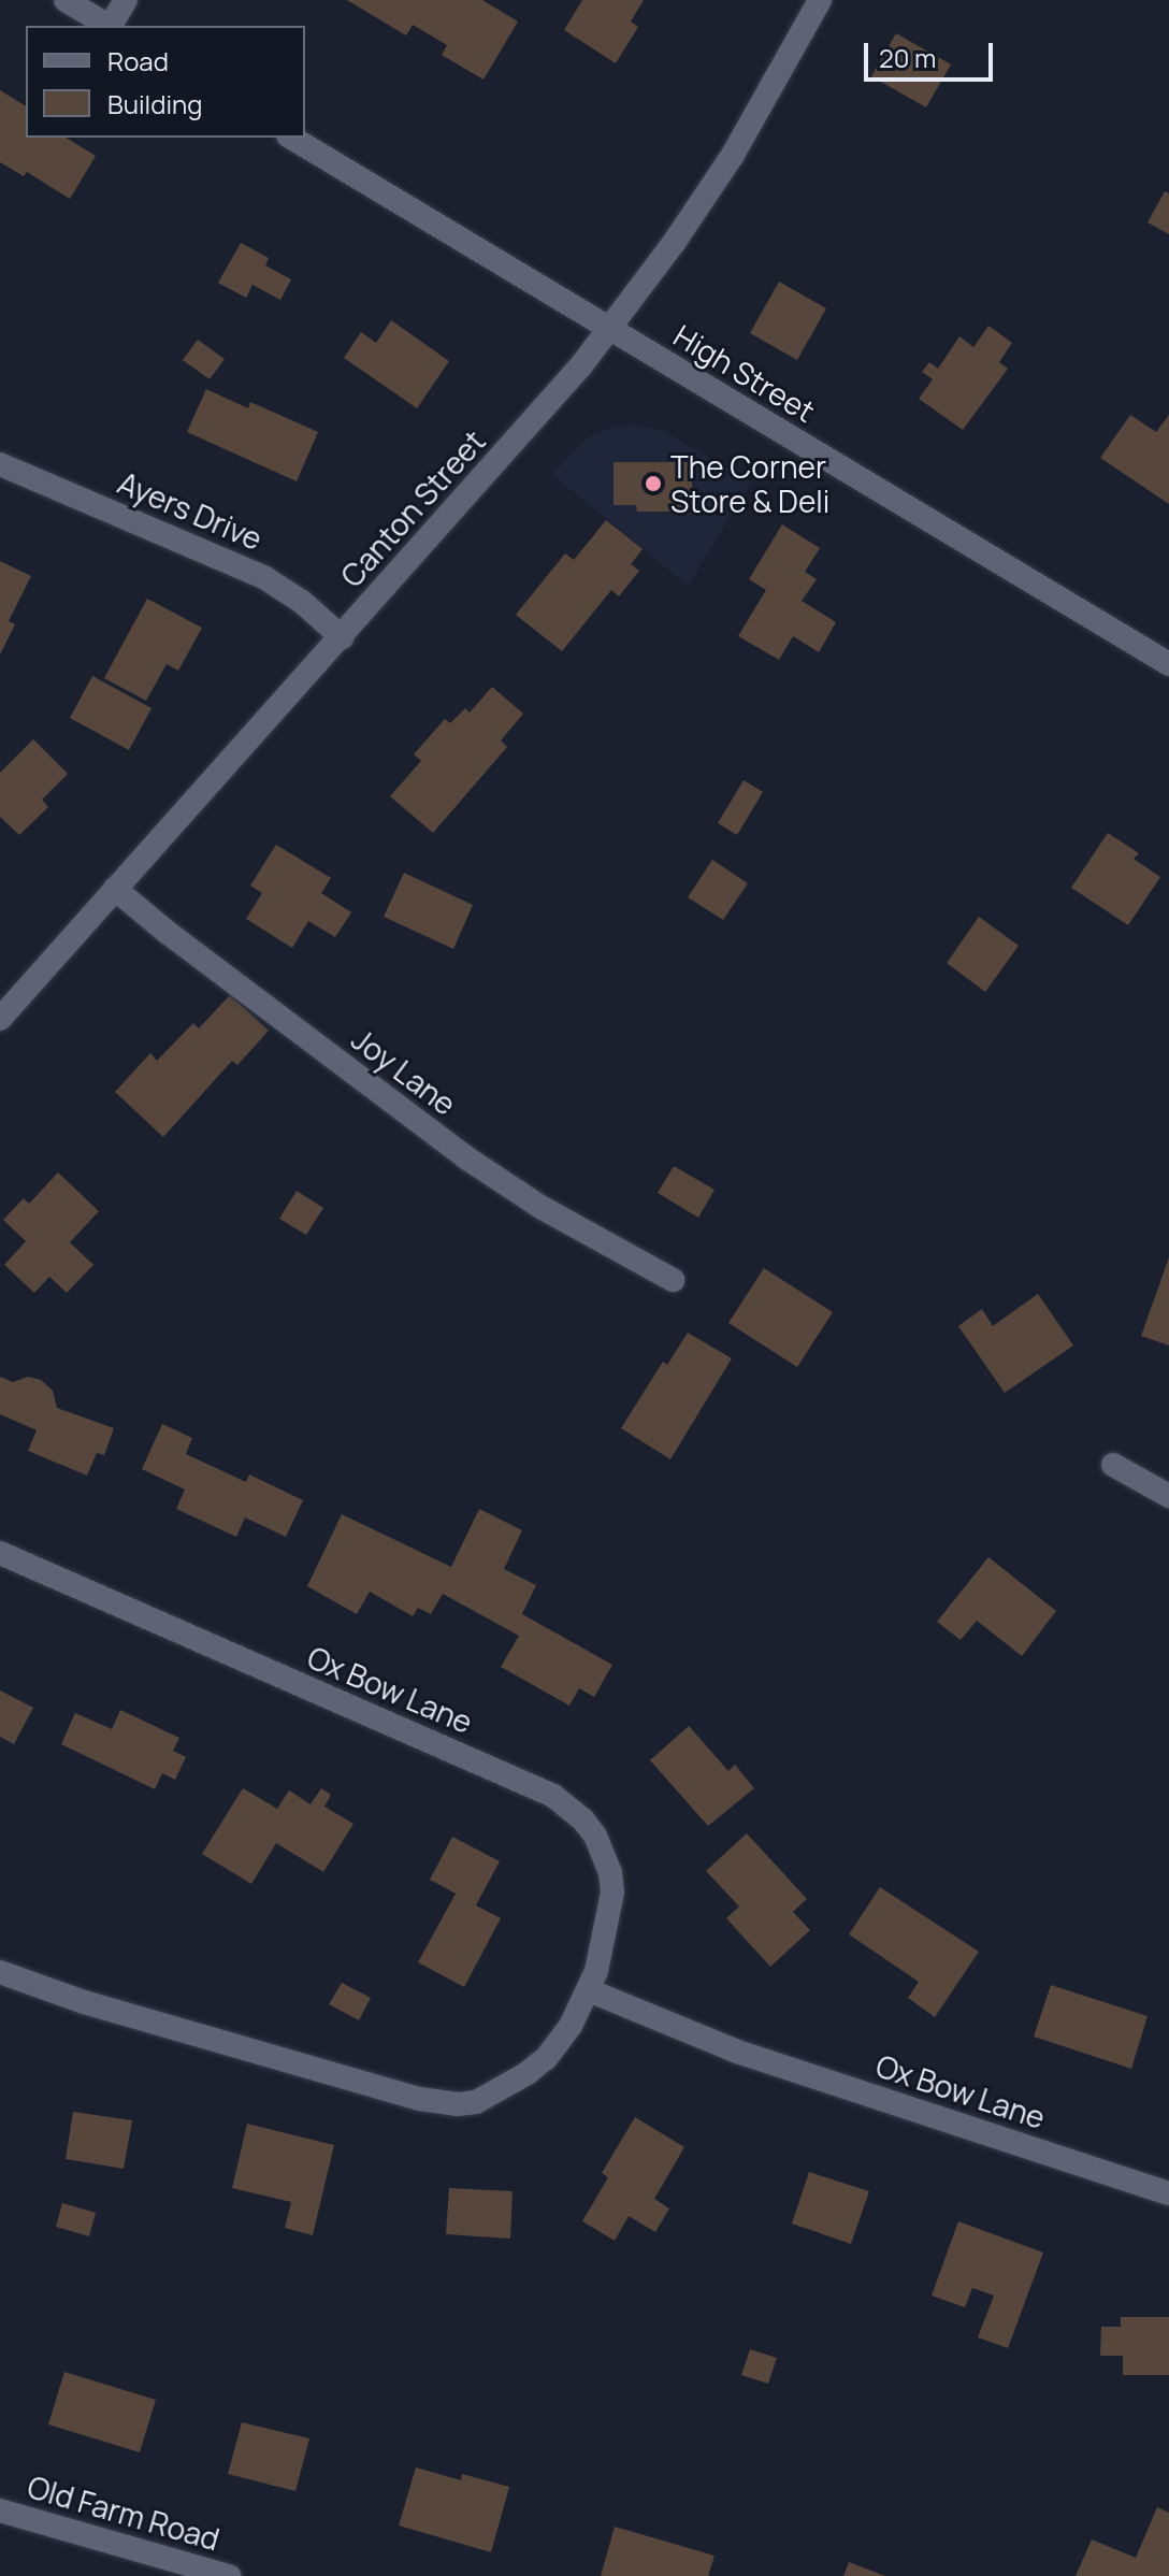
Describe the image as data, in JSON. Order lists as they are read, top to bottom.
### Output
{
  "streets": {
    "street": [
      "High Street",
      "Canton Street",
      "Ayers Drive",
      "Joy Lane",
      "Ox Bow Lane",
      "Old Farm Road"
    ]
  },
  "crossings": [
    ["High Street", "Canton Street"],
    ["Canton Street", "Ayers Drive"],
    ["Canton Street", "Joy Lane"]
  ],
  "places": ["The Corner Store & Deli"],
  "legend": ["Road", "Building"],
  "scale_bar": "20 m"
}
